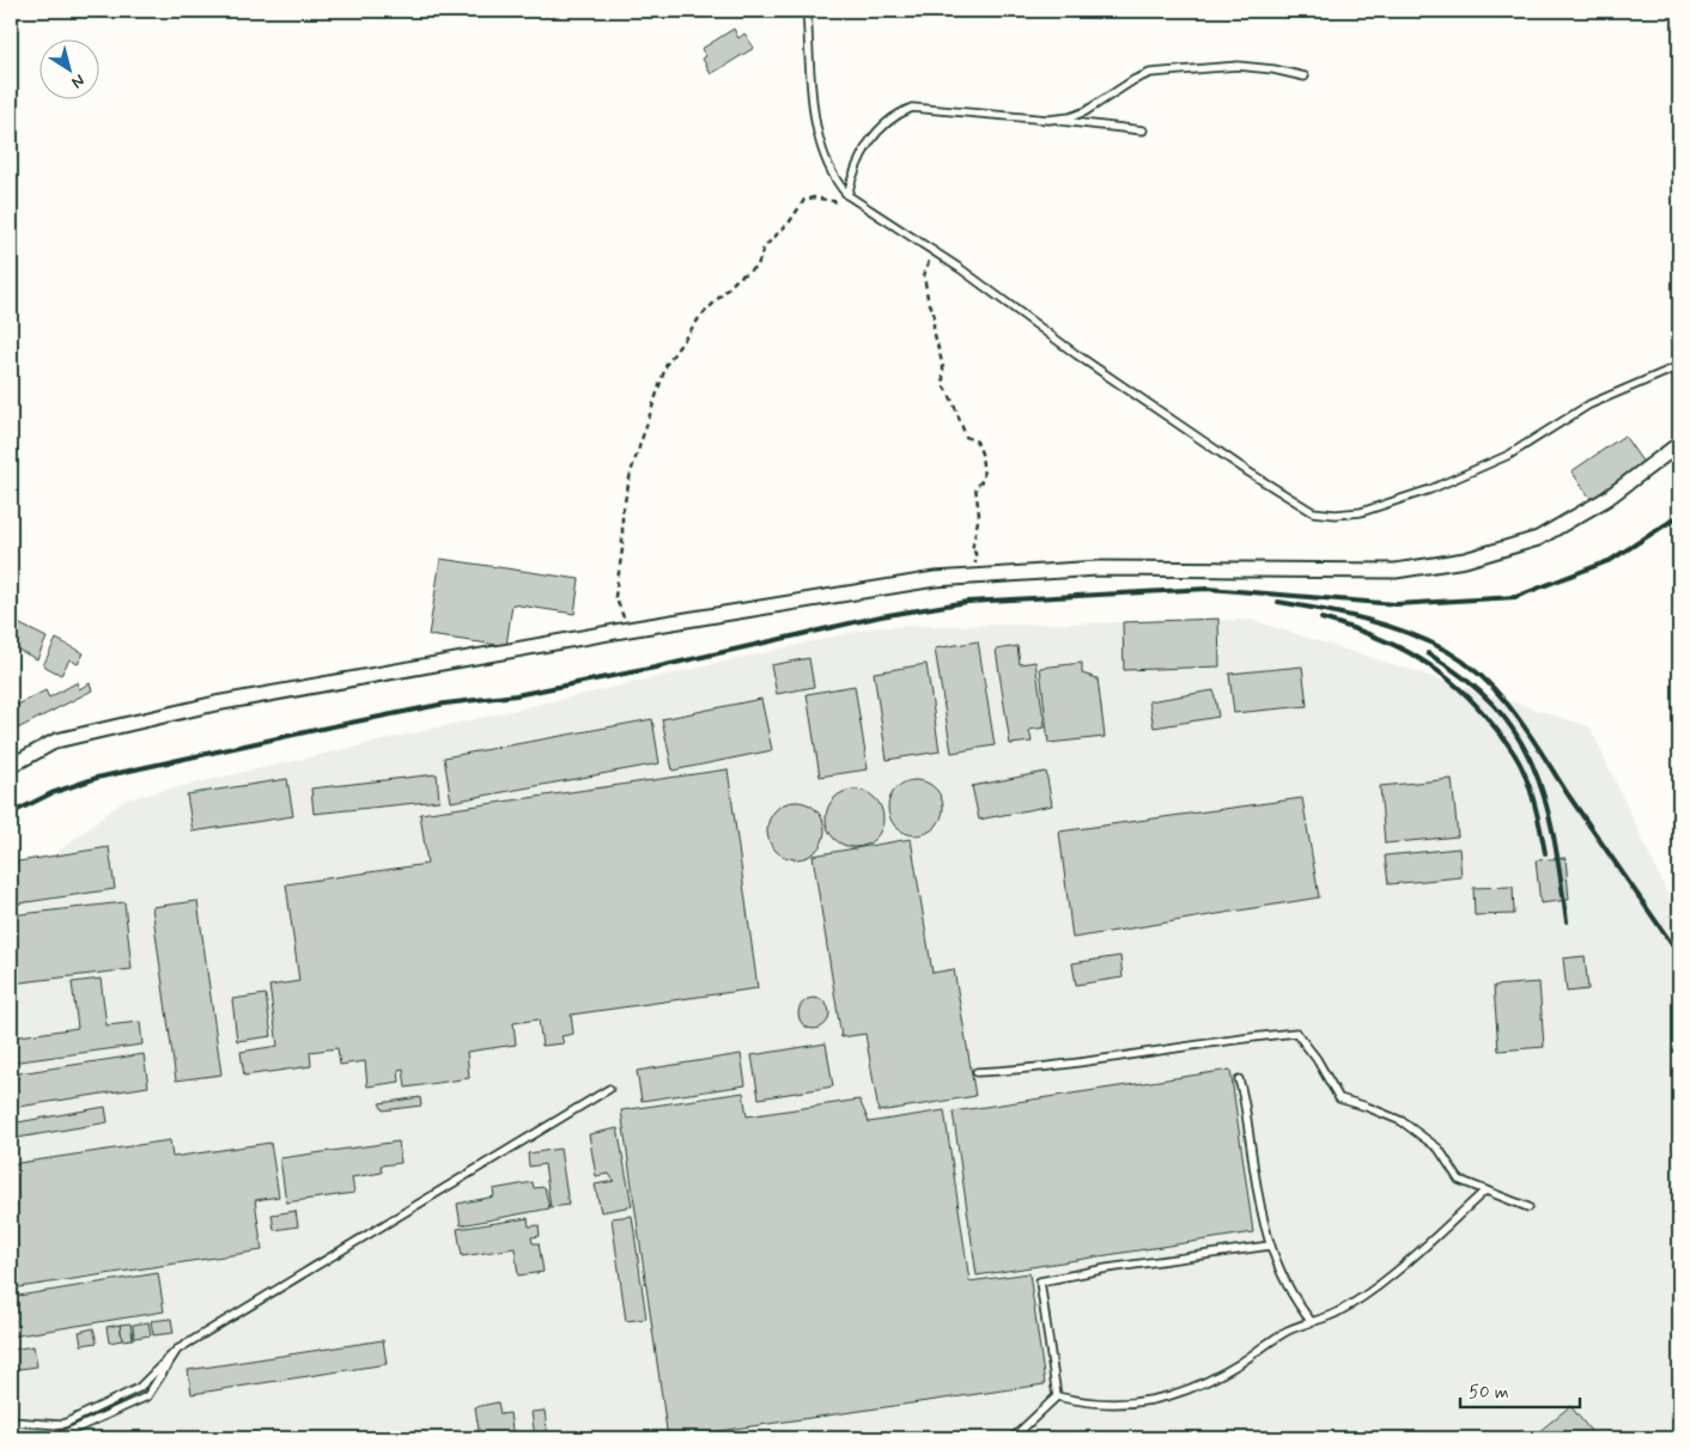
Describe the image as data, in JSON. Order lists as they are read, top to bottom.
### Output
{
  "scale_bar": "50 m",
  "north": "bottom right"
}
